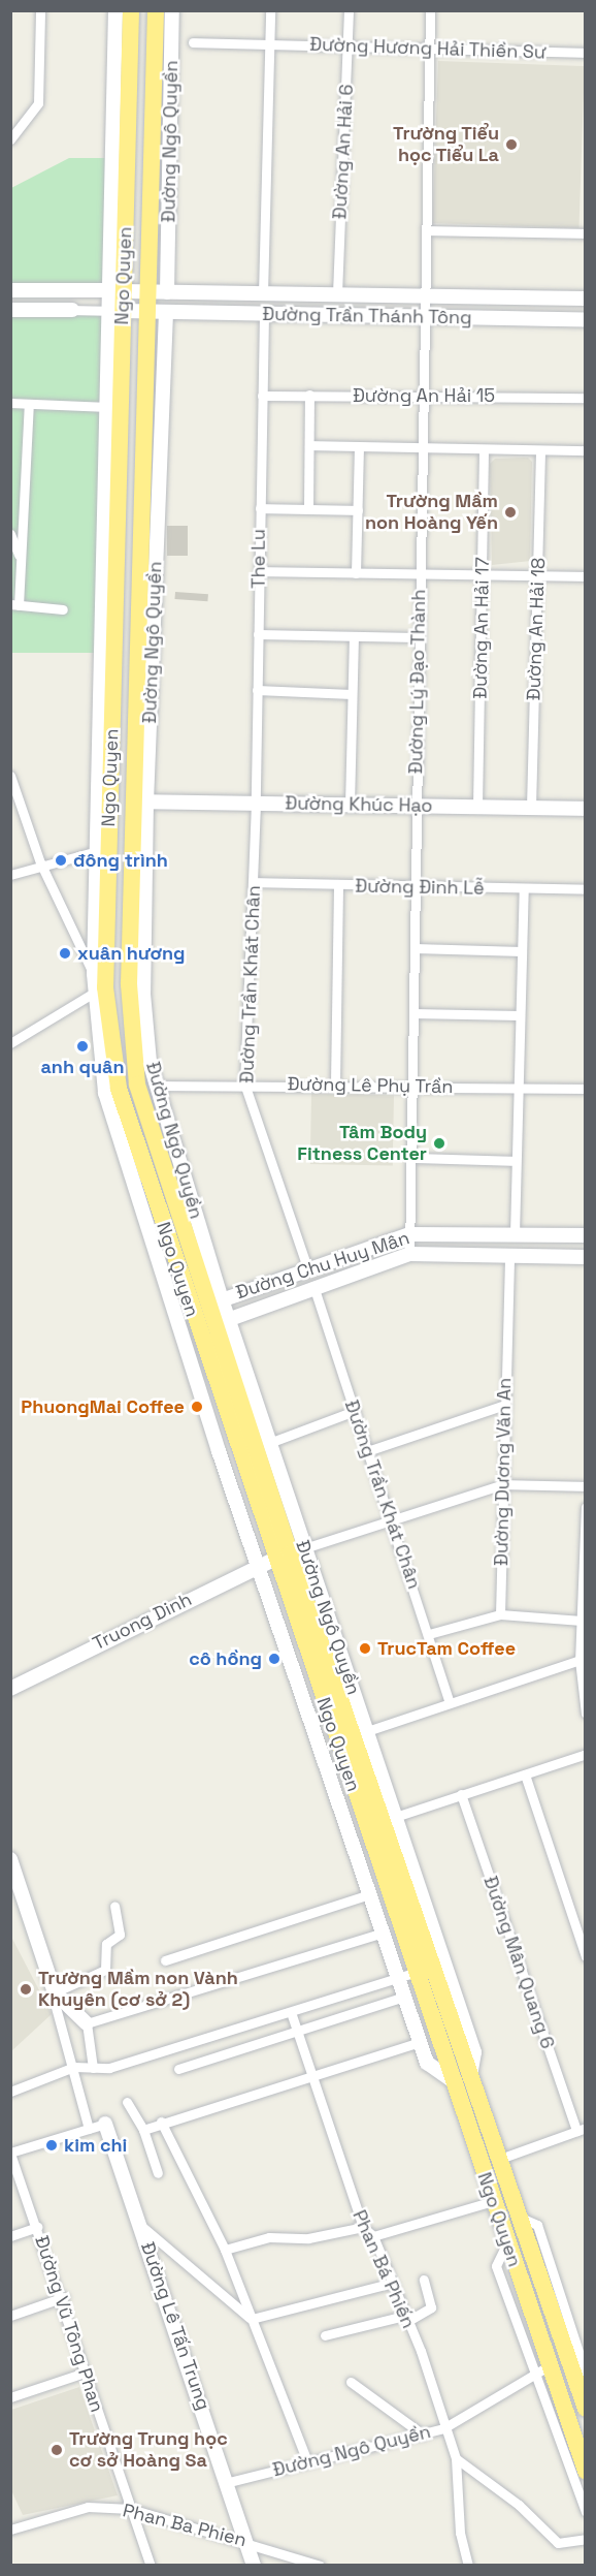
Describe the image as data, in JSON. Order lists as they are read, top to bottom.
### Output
{
  "streets": {
    "highway": ["Ngo Quyen"],
    "street": [
      "Đường Hương Hải Thiền Sư",
      "Đường Ngô Quyền",
      "Đường An Hải 6",
      "Đường Trần Thánh Tông",
      "Đường An Hải 15",
      "The Lu",
      "Đường An Hải 17",
      "Đường An Hải 18",
      "Đường Lý Đạo Thành",
      "Đường Khúc Hạo",
      "Đường Đinh Lễ",
      "Đường Trần Khát Chân",
      "Đường Lê Phụ Trần",
      "Đường Chu Huy Mân",
      "Đường Dương Văn An",
      "Truong Dinh",
      "Đường Mân Quang 6",
      "Phan Bá Phiến",
      "Đường Vũ Tông Phan",
      "Đường Lê Tấn Trung",
      "Phan Ba Phien"
    ]
  },
  "crossings": [
    ["Đường Hương Hải Thiền Sư", "Đường An Hải 6"],
    ["Đường Hương Hải Thiền Sư", "Đường Lý Đạo Thành"],
    ["Đường Ngô Quyền", "Ngo Quyen"],
    ["Đường Ngô Quyền", "Đường Trần Thánh Tông"],
    ["Đường Ngô Quyền", "Đường Khúc Hạo"],
    ["Đường Ngô Quyền", "Đường Lê Phụ Trần"],
    ["Đường Ngô Quyền", "Đường Chu Huy Mân"],
    ["Đường Ngô Quyền", "Truong Dinh"],
    ["Đường Ngô Quyền", "Phan Bá Phiến"],
    ["Đường Ngô Quyền", "Đường Lê Tấn Trung"],
    ["Đường An Hải 6", "Đường Trần Thánh Tông"],
    ["Ngo Quyen", "Đường Trần Thánh Tông"],
    ["Ngo Quyen", "Đường Khúc Hạo"],
    ["Ngo Quyen", "Đường Chu Huy Mân"],
    ["Ngo Quyen", "Truong Dinh"],
    ["Đường Trần Thánh Tông", "The Lu"],
    ["Đường Trần Thánh Tông", "Đường Lý Đạo Thành"],
    ["Đường An Hải 15", "The Lu"],
    ["Đường An Hải 15", "Đường Lý Đạo Thành"],
    ["The Lu", "Đường Khúc Hạo"],
    ["The Lu", "Đường Trần Khát Chân"],
    ["Đường An Hải 17", "Đường Khúc Hạo"],
    ["Đường An Hải 18", "Đường Khúc Hạo"],
    ["Đường Lý Đạo Thành", "Đường Khúc Hạo"],
    ["Đường Lý Đạo Thành", "Đường Đinh Lễ"],
    ["Đường Lý Đạo Thành", "Đường Lê Phụ Trần"],
    ["Đường Lý Đạo Thành", "Đường Chu Huy Mân"],
    ["Đường Khúc Hạo", "Đường Trần Khát Chân"],
    ["Đường Đinh Lễ", "Đường Trần Khát Chân"],
    ["Đường Trần Khát Chân", "Đường Lê Phụ Trần"],
    ["Đường Trần Khát Chân", "Đường Chu Huy Mân"],
    ["Đường Chu Huy Mân", "Đường Dương Văn An"],
    ["Đường Vũ Tông Phan", "Phan Ba Phien"],
    ["Đường Lê Tấn Trung", "Phan Ba Phien"]
  ],
  "places": [
    "Trường Tiểu học Tiểu La",
    "Trường Mầm non Hoàng Yến",
    "đông trình",
    "xuân hương",
    "anh quân",
    "Tâm Body Fitness Center",
    "PhuongMai Coffee",
    "TrucTam Coffee",
    "cô hồng",
    "Trường Mầm non Vành Khuyên (cơ sở 2)",
    "kim chi",
    "Trường Trung học cơ sở Hoàng Sa"
  ]
}
